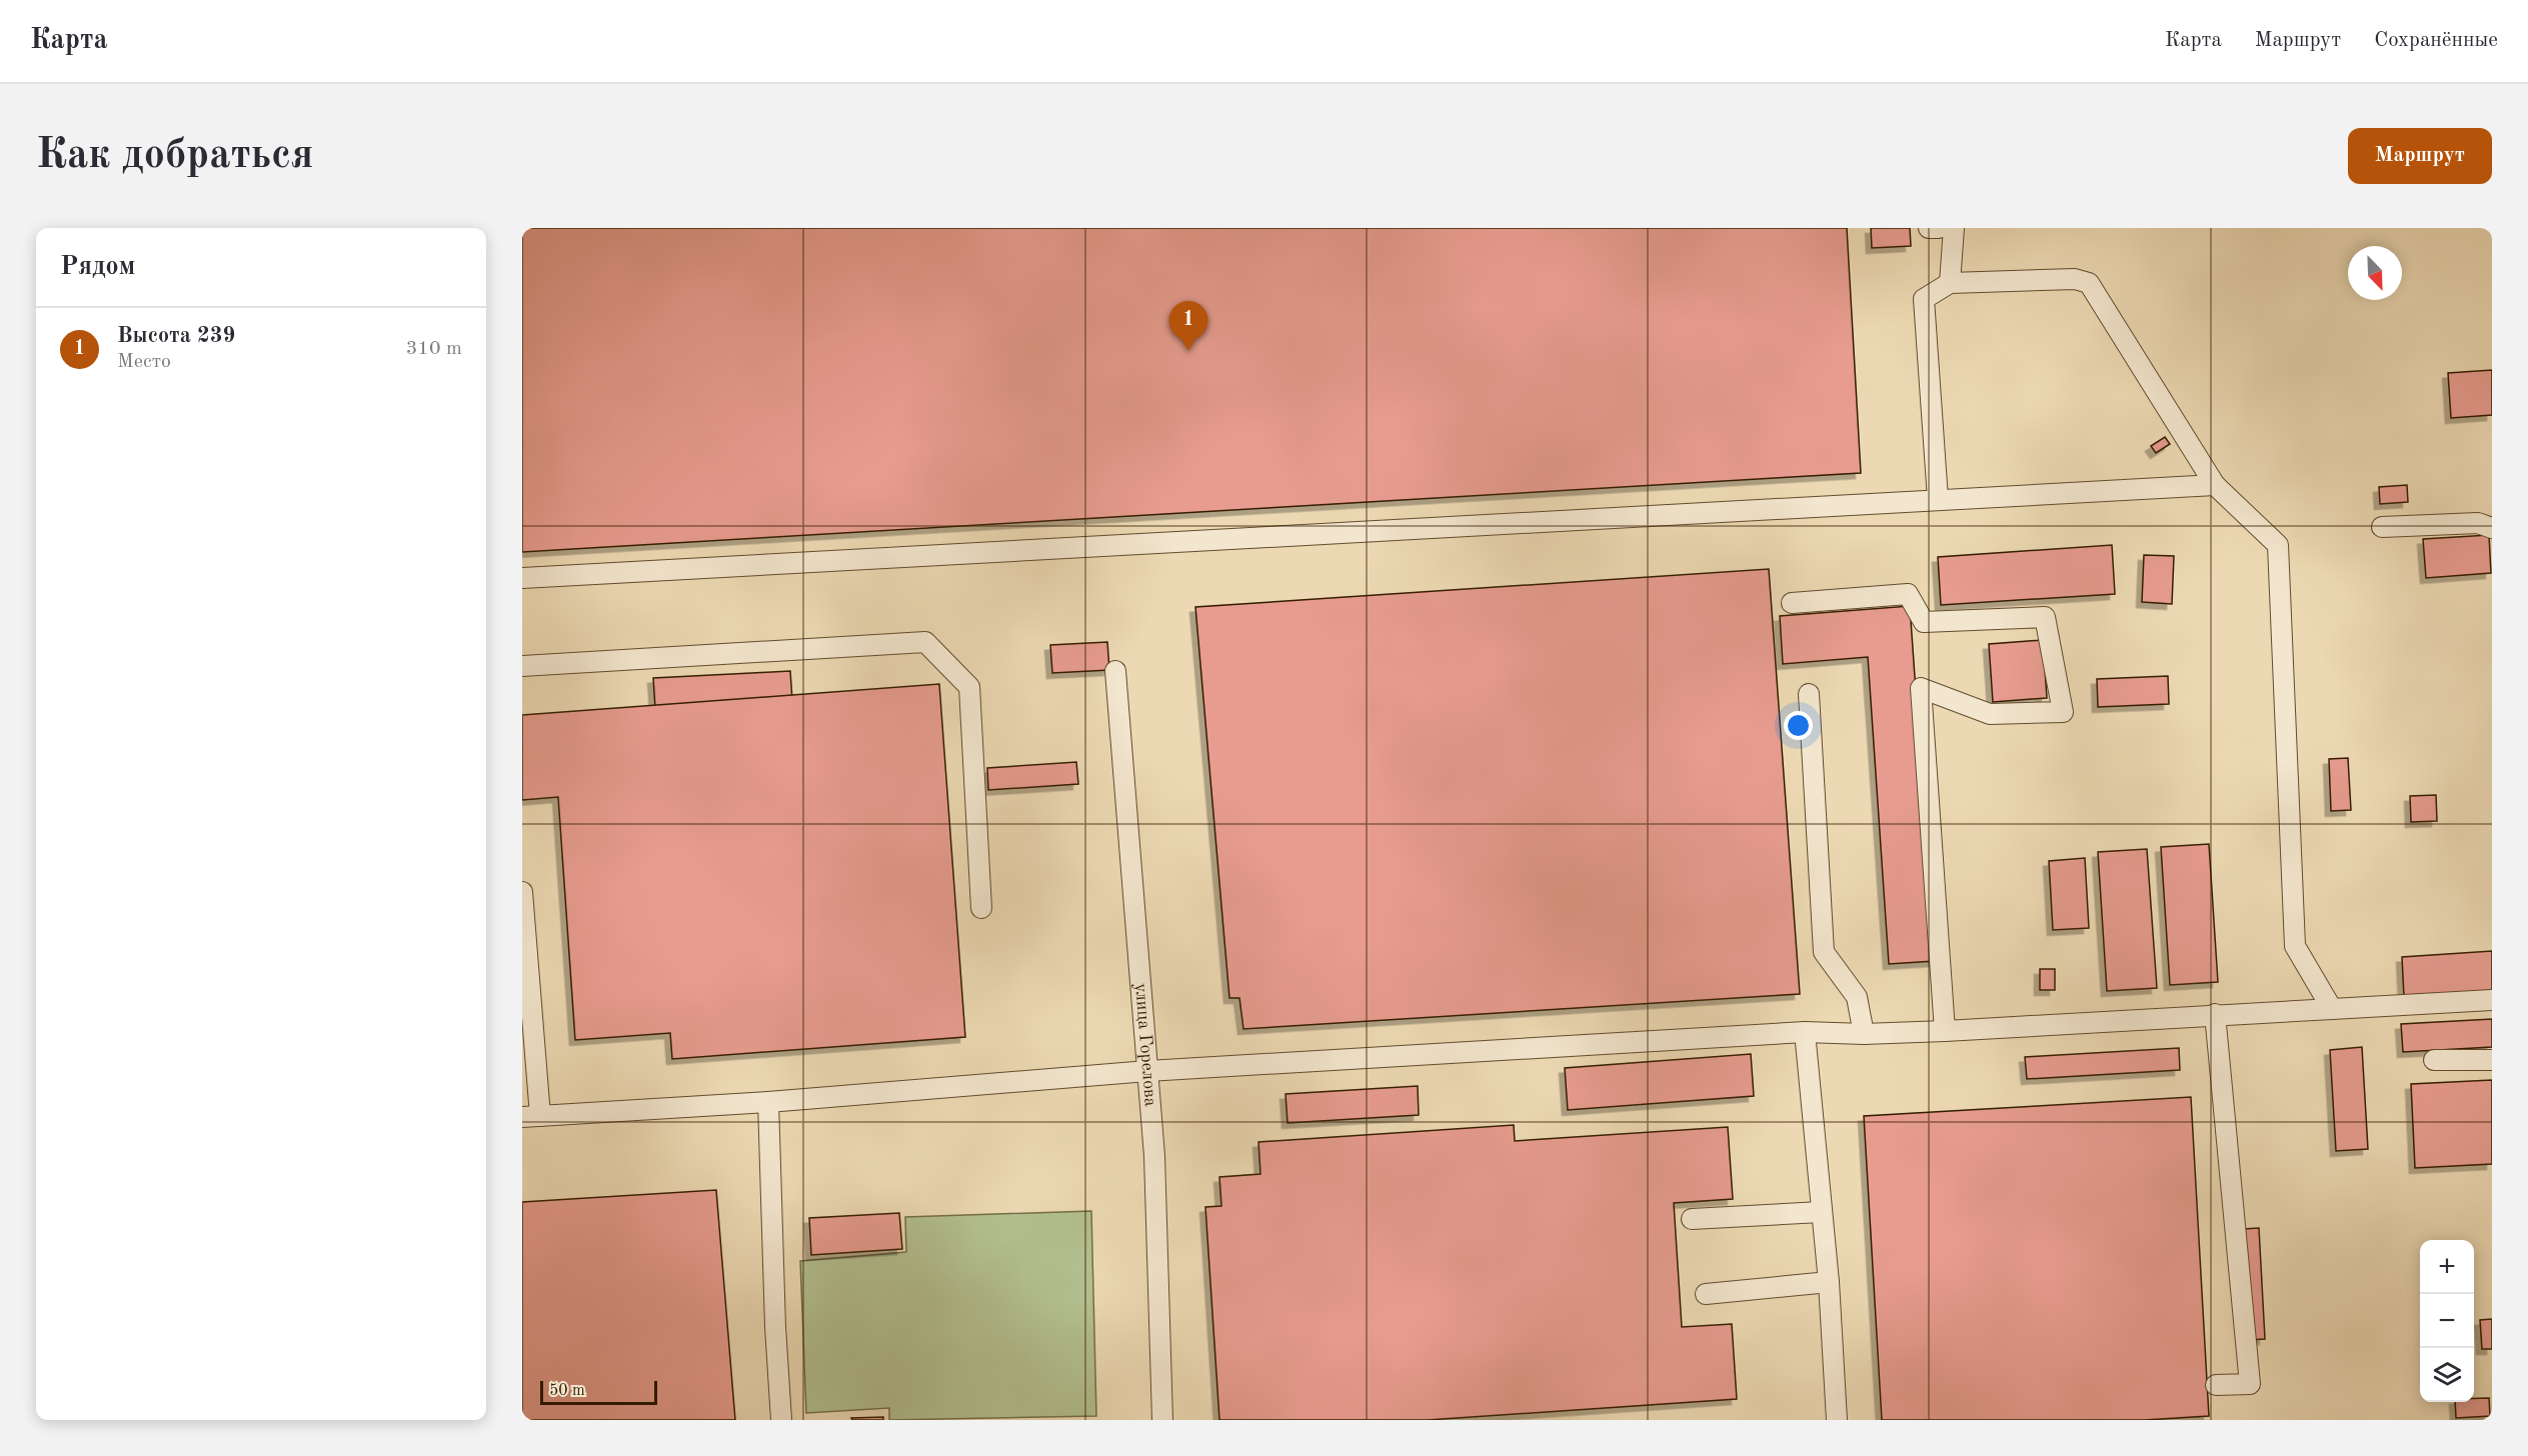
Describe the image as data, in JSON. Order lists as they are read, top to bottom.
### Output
{
  "streets": {
    "street": ["улица Горелова"]
  },
  "scale_bar": "50 m",
  "north": "bottom right",
  "page": {
    "header": "Карта",
    "nav": ["Карта", "Маршрут", "Сохранённые"],
    "buttons": "Маршрут",
    "title": "Как добраться",
    "heading": "Рядом",
    "pins": "1",
    "list": [
      {
        "mark": "1",
        "name": "Высота 239",
        "note": "Место",
        "value": "310 m"
      }
    ],
    "map_buttons": ["+", "−"],
    "scale": "50 m"
  }
}
